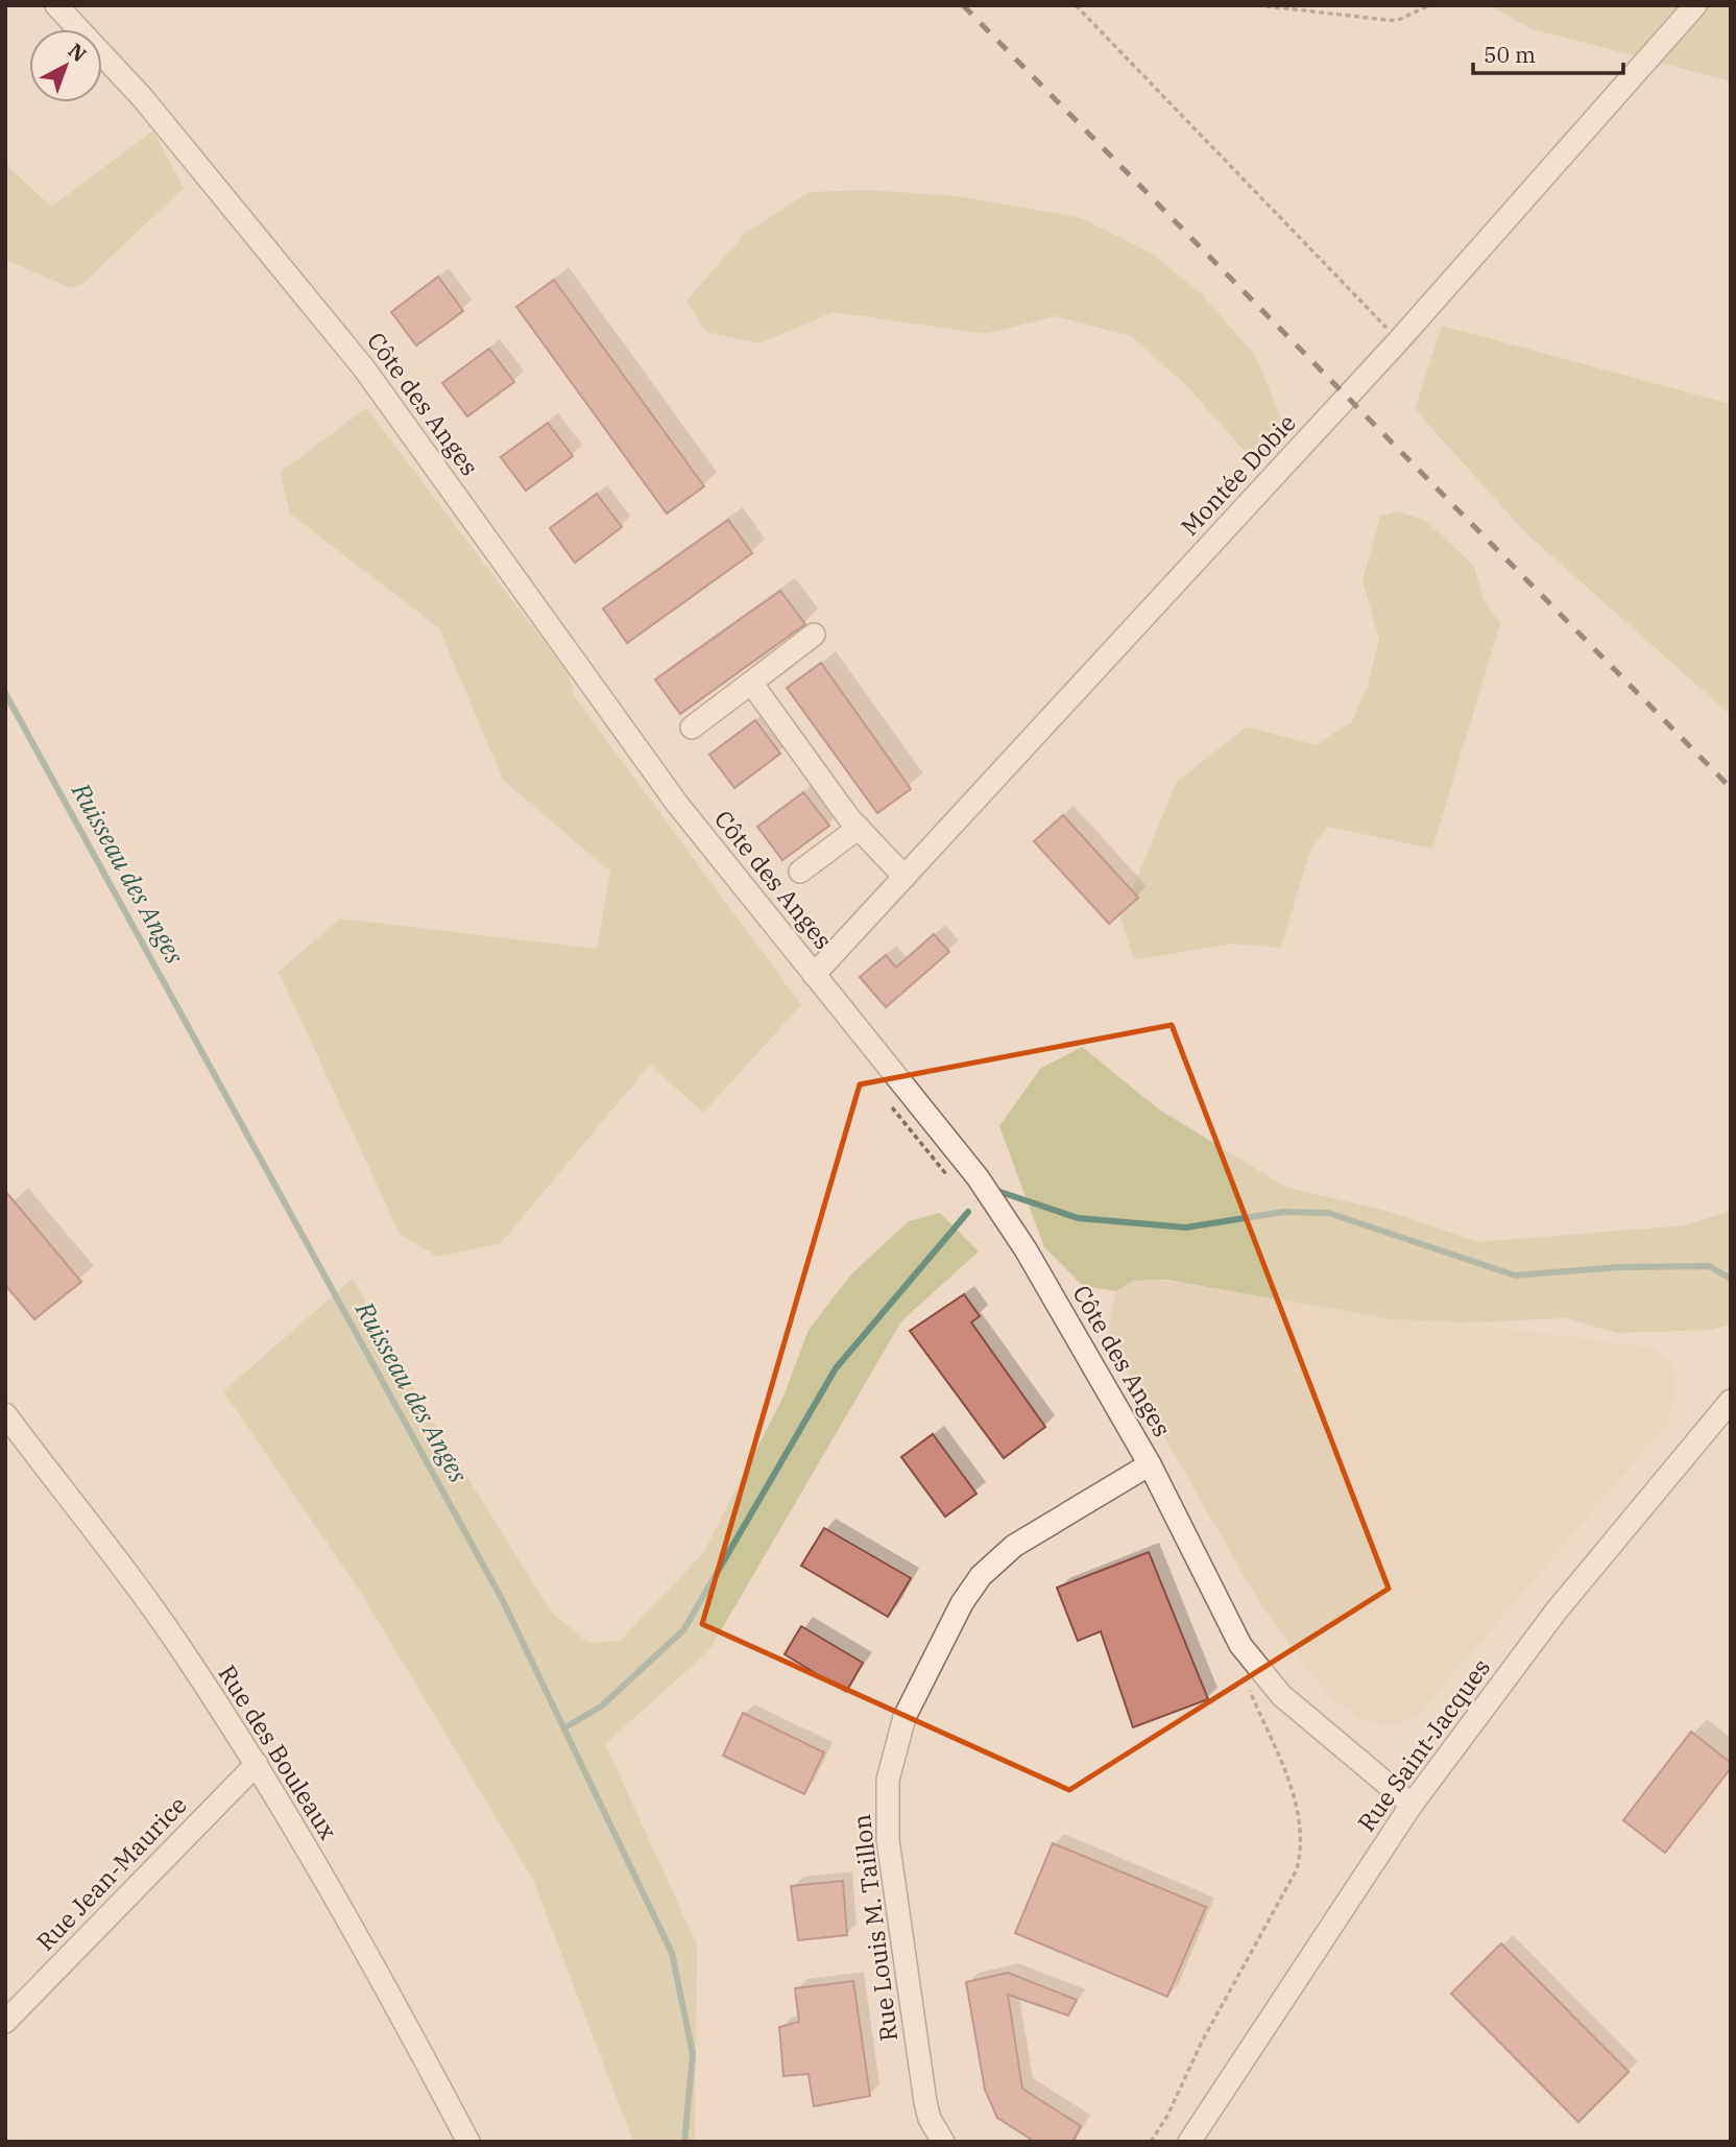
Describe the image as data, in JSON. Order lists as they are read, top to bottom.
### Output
{
  "streets": {
    "street": [
      "Côte des Anges",
      "Montée Dobie",
      "Rue Saint-Jacques",
      "Rue des Bouleaux",
      "Rue Jean-Maurice",
      "Rue Louis M. Taillon"
    ]
  },
  "crossings": [
    ["Côte des Anges", "Montée Dobie"],
    ["Côte des Anges", "Rue Saint-Jacques"],
    ["Côte des Anges", "Rue Louis M. Taillon"],
    ["Rue des Bouleaux", "Rue Jean-Maurice"]
  ],
  "water": ["Ruisseau des Anges"],
  "scale_bar": "50 m",
  "north": "top right"
}
